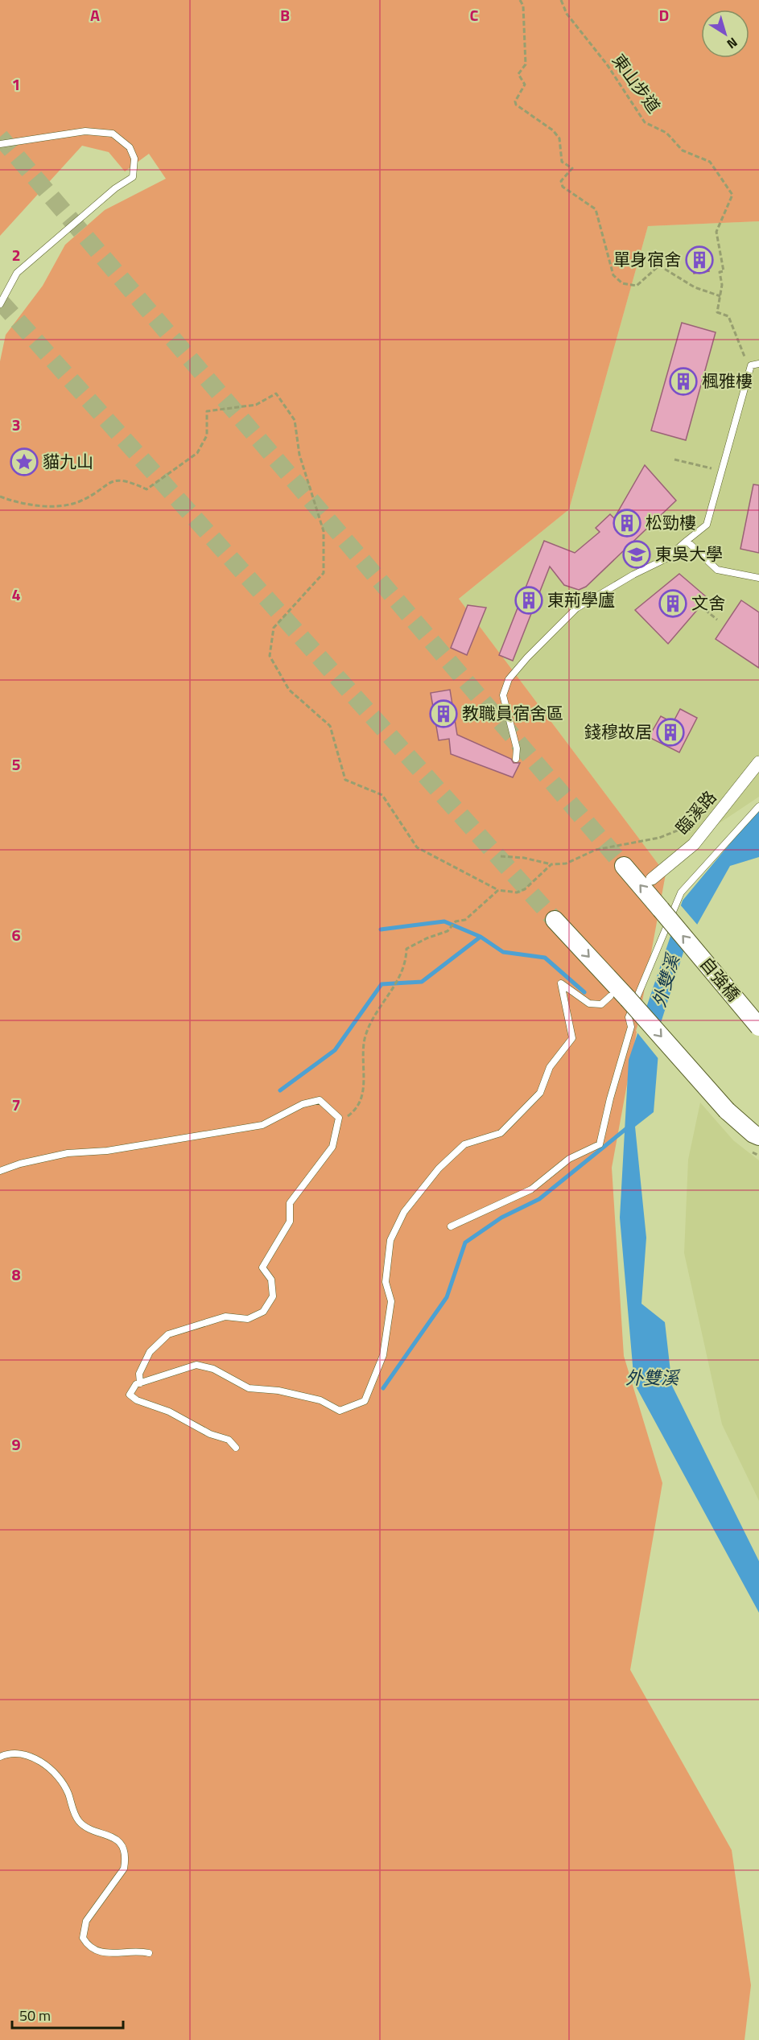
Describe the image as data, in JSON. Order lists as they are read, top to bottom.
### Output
{
  "streets": {
    "main road": ["自強橋"],
    "street": ["臨溪路"],
    "path": ["東山步道"]
  },
  "water": ["外雙溪"],
  "places": {
    "building": [
      "單身宿舍",
      "楓雅樓",
      "松勁樓",
      "東荊學廬",
      "文舍",
      "教職員宿舍區",
      "錢穆故居"
    ],
    "place": ["貓九山"],
    "school or university": ["東吳大學"]
  },
  "scale_bar": "50 m",
  "north": "bottom right",
  "grid": {
    "columns": [
      "A",
      "B",
      "C",
      "D"
    ],
    "rows": [
      "1",
      "2",
      "3",
      "4",
      "5",
      "6",
      "7",
      "8",
      "9"
    ]
  }
}
